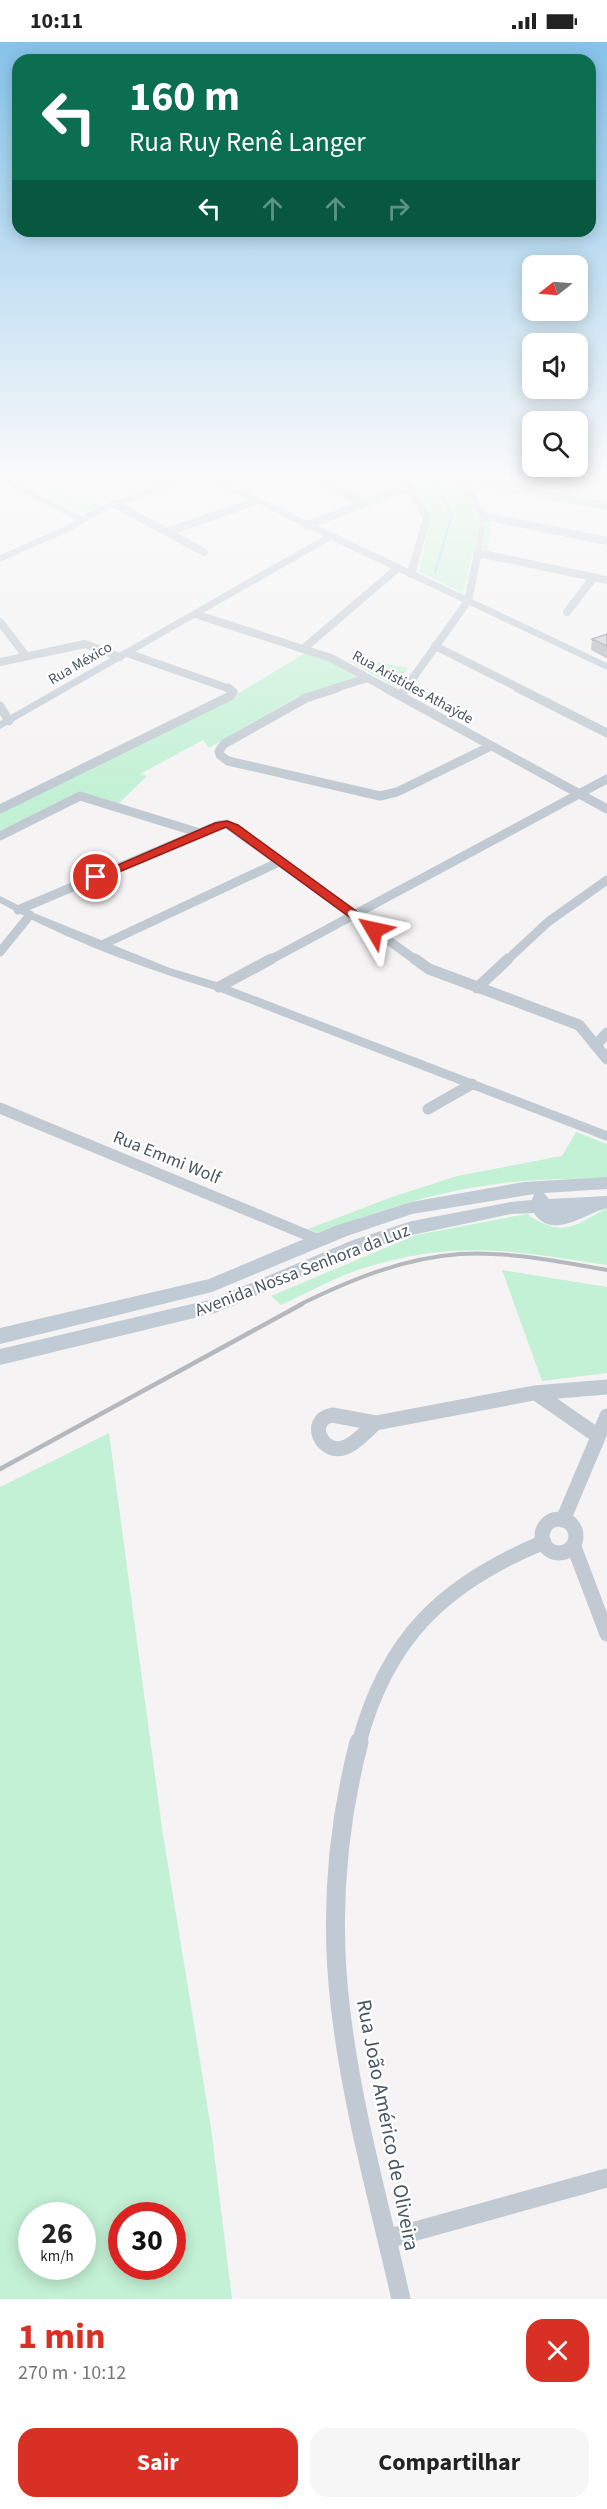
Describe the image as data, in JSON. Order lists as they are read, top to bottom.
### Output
{
  "streets": {
    "main road": ["Rua México", "Avenida Nossa Senhora da Luz"],
    "street": ["Rua Aristides Athaýde", "Rua Emmi Wolf", "Rua João Américo de Oliveira"]
  },
  "crossings": [
    ["Rua México", "Rua Aristides Athaýde"],
    ["Rua Emmi Wolf", "Avenida Nossa Senhora da Luz"]
  ],
  "north": "left",
  "page": {
    "status": "10:11",
    "turn": ["160 m", "Rua Ruy Renê Langer"],
    "speed": "26 km/h",
    "limit": "30",
    "heading": ["1 min", "270 m · 10:12"],
    "buttons": ["Sair", "Compartilhar"]
  }
}
